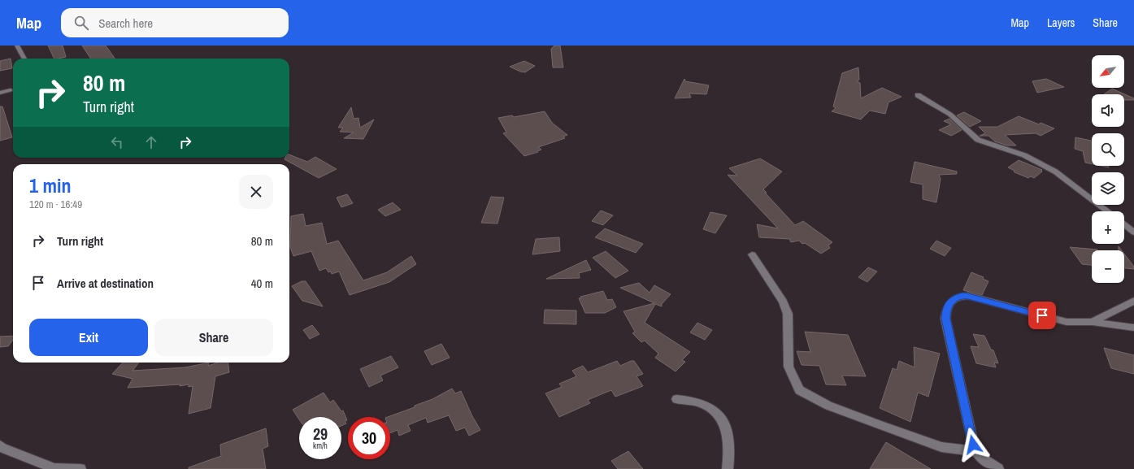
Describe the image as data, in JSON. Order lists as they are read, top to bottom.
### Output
{
  "north": "bottom left",
  "page": {
    "header": "Map",
    "search": "Search here",
    "nav": ["Map", "Layers", "Share"],
    "map_buttons": ["+", "−"],
    "turn": ["80 m", "Turn right"],
    "heading": ["1 min", "120 m · 16:49"],
    "list": [
      {
        "name": "Turn right",
        "value": "80 m"
      },
      {
        "name": "Arrive at destination",
        "value": "40 m"
      }
    ],
    "buttons": ["Exit", "Share"],
    "speed": "29 km/h",
    "limit": "30"
  }
}
